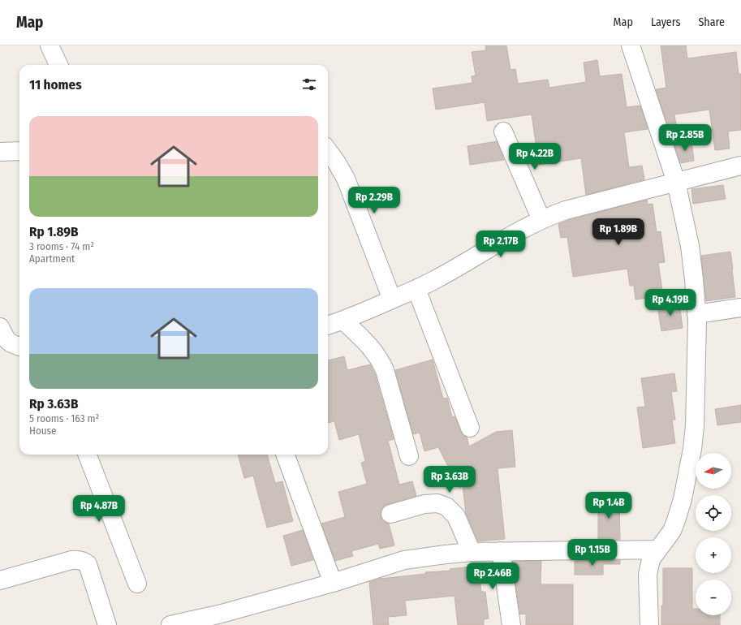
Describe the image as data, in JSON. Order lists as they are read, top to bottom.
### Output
{
  "north": "left",
  "page": {
    "header": "Map",
    "nav": ["Map", "Layers", "Share"],
    "heading": "11 homes",
    "list": [
      {
        "name": "Rp 1.89B",
        "note": "3 rooms · 74 m² · Apartment"
      },
      {
        "name": "Rp 3.63B",
        "note": "5 rooms · 163 m² · House"
      }
    ],
    "price": [
      "Rp 2.85B",
      "Rp 4.22B",
      "Rp 2.29B",
      "Rp 1.89B",
      "Rp 2.17B",
      "Rp 4.19B",
      "Rp 3.63B",
      "Rp 1.4B",
      "Rp 4.87B",
      "Rp 1.15B",
      "Rp 2.46B"
    ],
    "map_buttons": ["+", "−"]
  }
}
